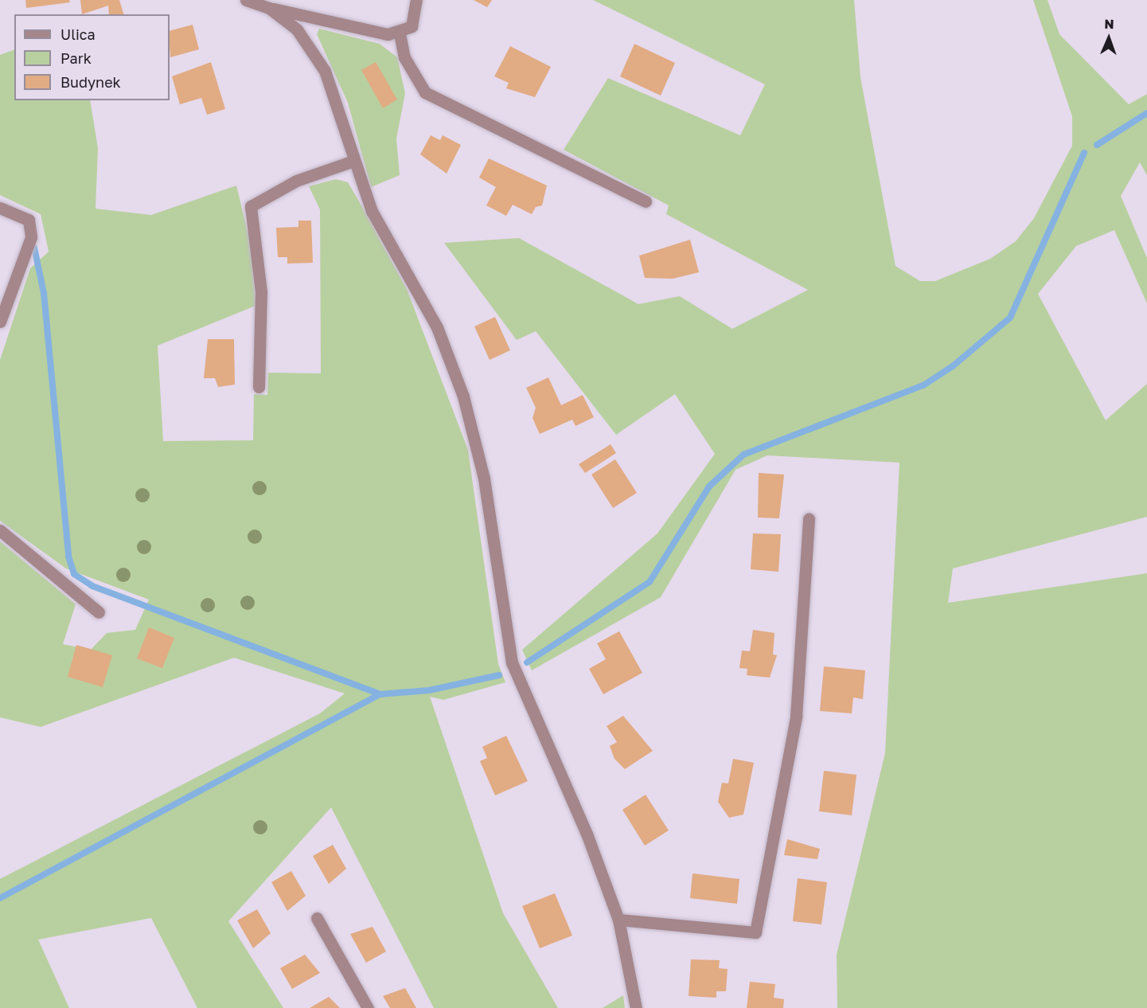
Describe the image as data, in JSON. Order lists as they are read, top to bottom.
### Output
{
  "legend": ["Ulica", "Park", "Budynek"],
  "north": "top"
}
